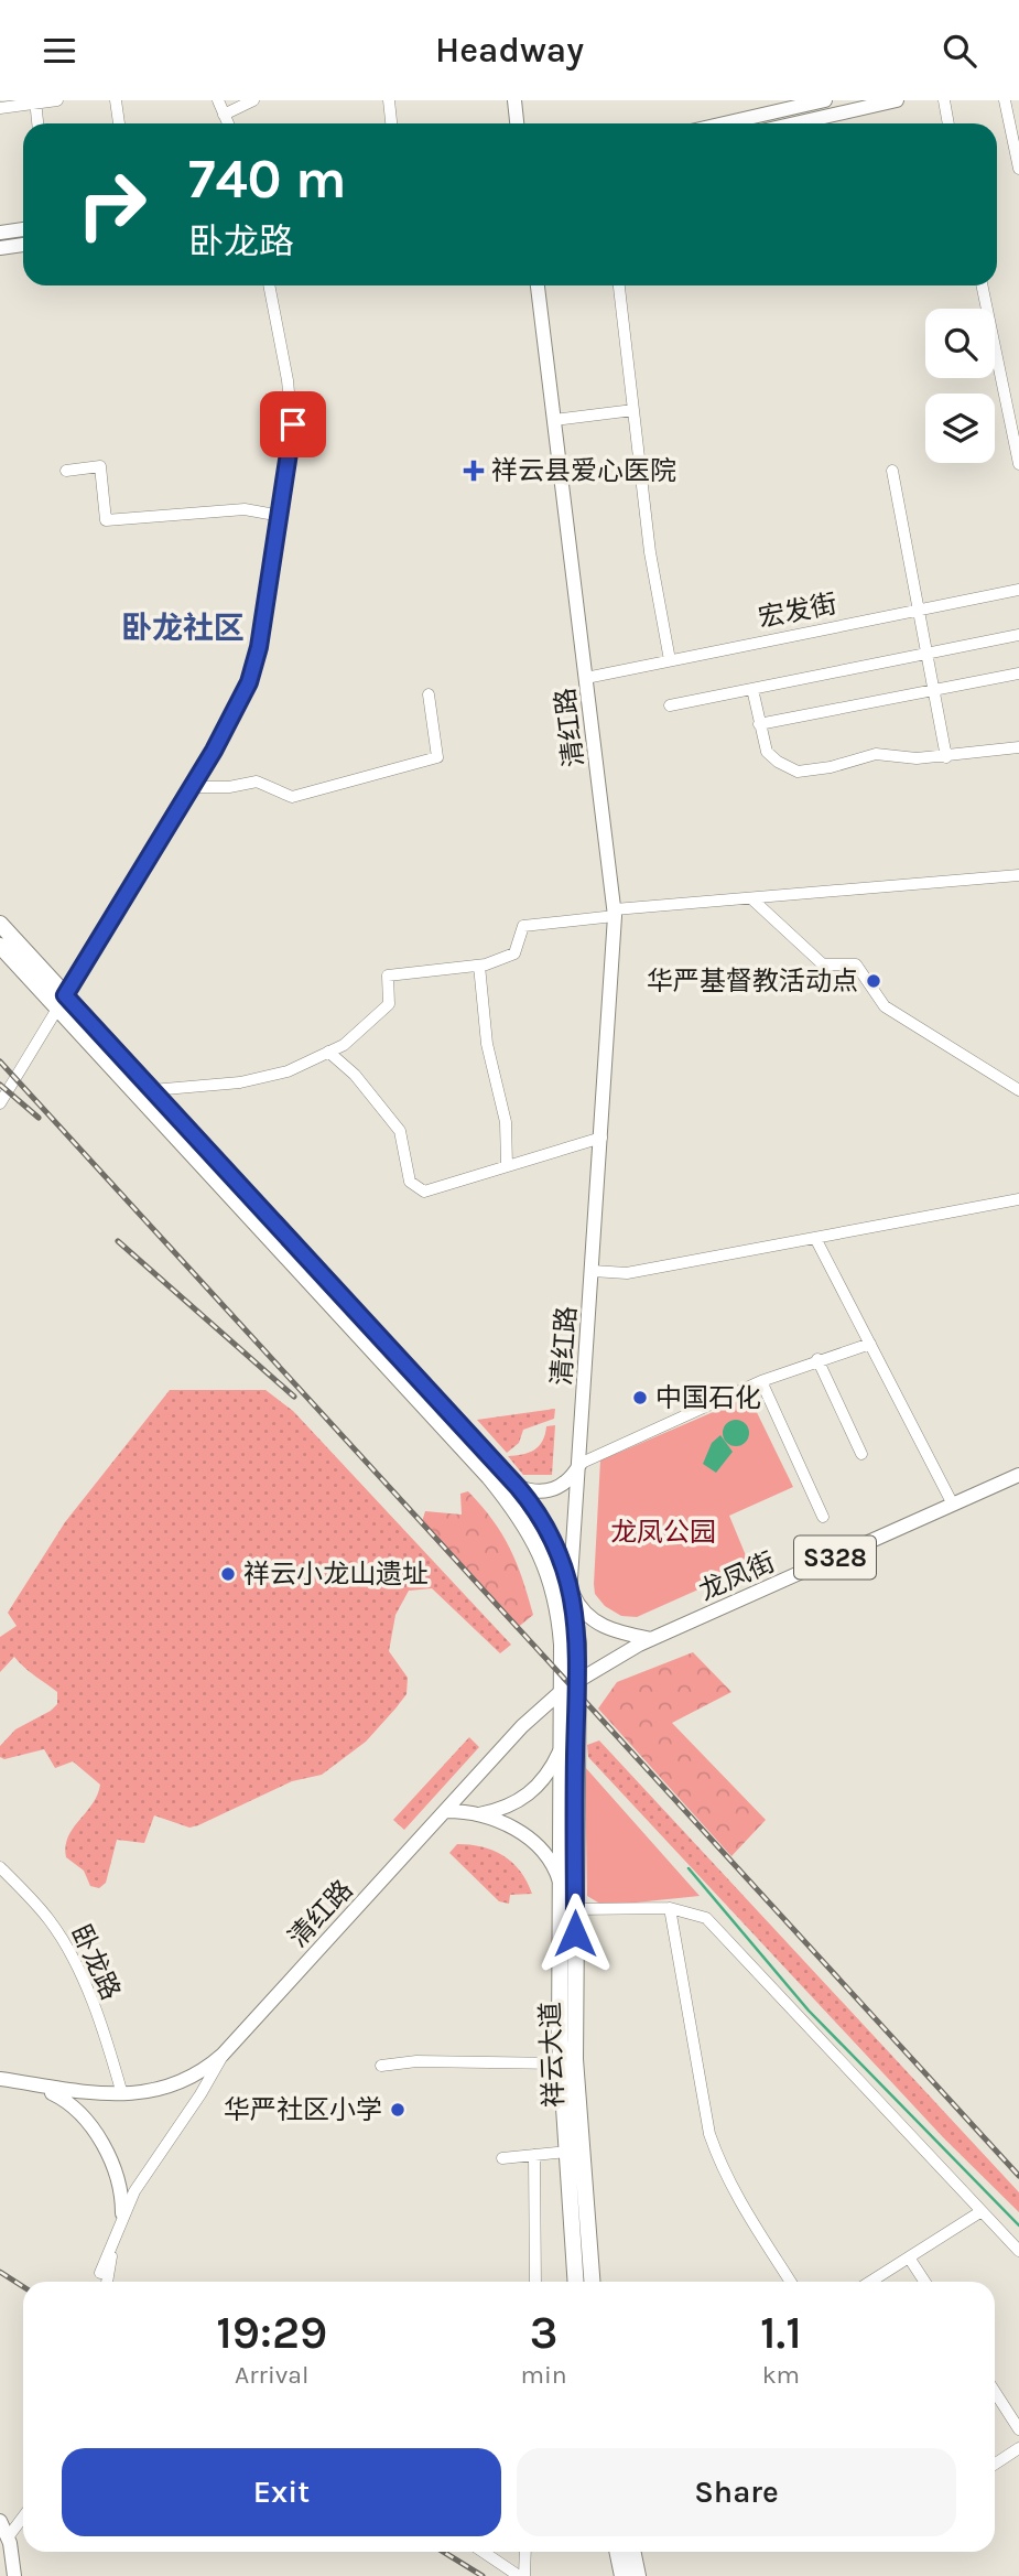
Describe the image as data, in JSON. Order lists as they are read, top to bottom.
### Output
{
  "streets": {
    "highway": ["祥云大道"],
    "main road": ["清红路", "S328", "龙凤街"],
    "street": ["宏发街", "卧龙路"]
  },
  "crossings": [
    ["宏发街", "清红路"],
    ["清红路", "龙凤街"],
    ["清红路", "卧龙路"],
    ["清红路", "祥云大道"],
    ["龙凤街", "祥云大道"]
  ],
  "districts": ["卧龙社区"],
  "parks": ["龙凤公园"],
  "places": {
    "health": ["祥云县爱心医院"],
    "other": [
      "华严基督教活动点",
      "中国石化",
      "祥云小龙山遗址",
      "华严社区小学"
    ]
  },
  "page": {
    "header": "Headway",
    "turn": ["740 m", "卧龙路"],
    "eta": [
      "19:29",
      "Arrival",
      "3",
      "min",
      "1.1",
      "km"
    ],
    "buttons": ["Exit", "Share"]
  }
}
